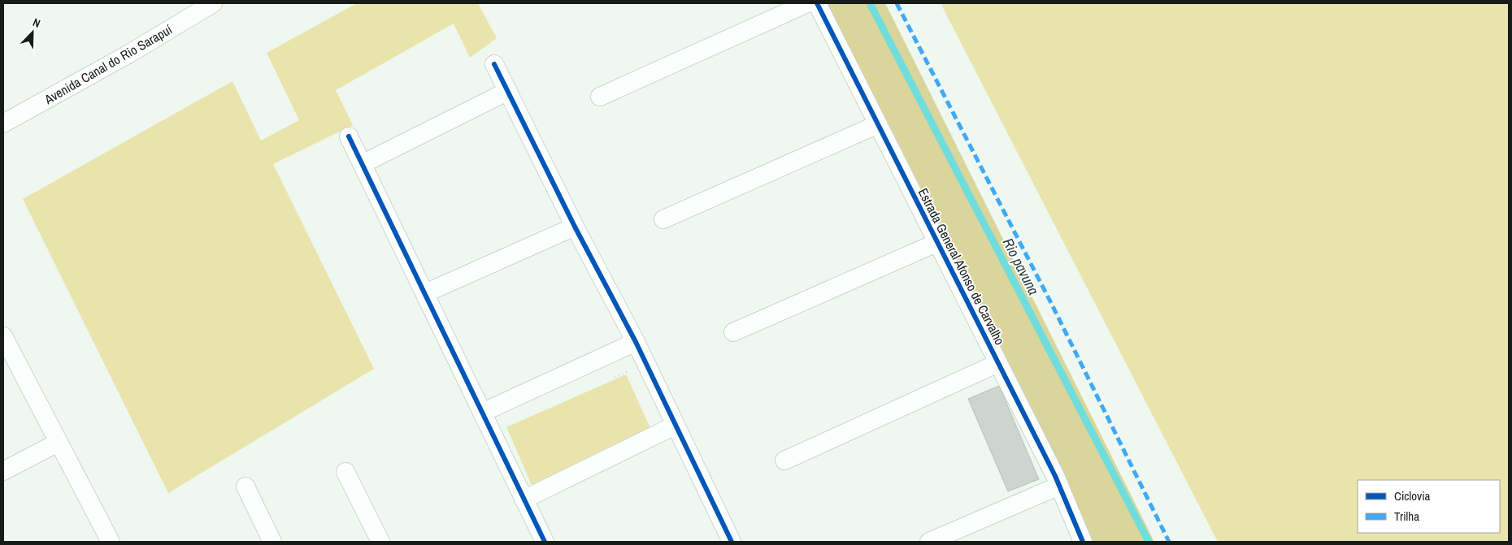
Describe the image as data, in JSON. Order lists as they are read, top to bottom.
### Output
{
  "streets": {
    "street": ["Avenida Canal do Rio Sarapuí", "Estrada General Afonso de Carvalho"]
  },
  "water": ["Rio pavuna"],
  "legend": ["Ciclovia", "Trilha"],
  "north": "top right"
}
